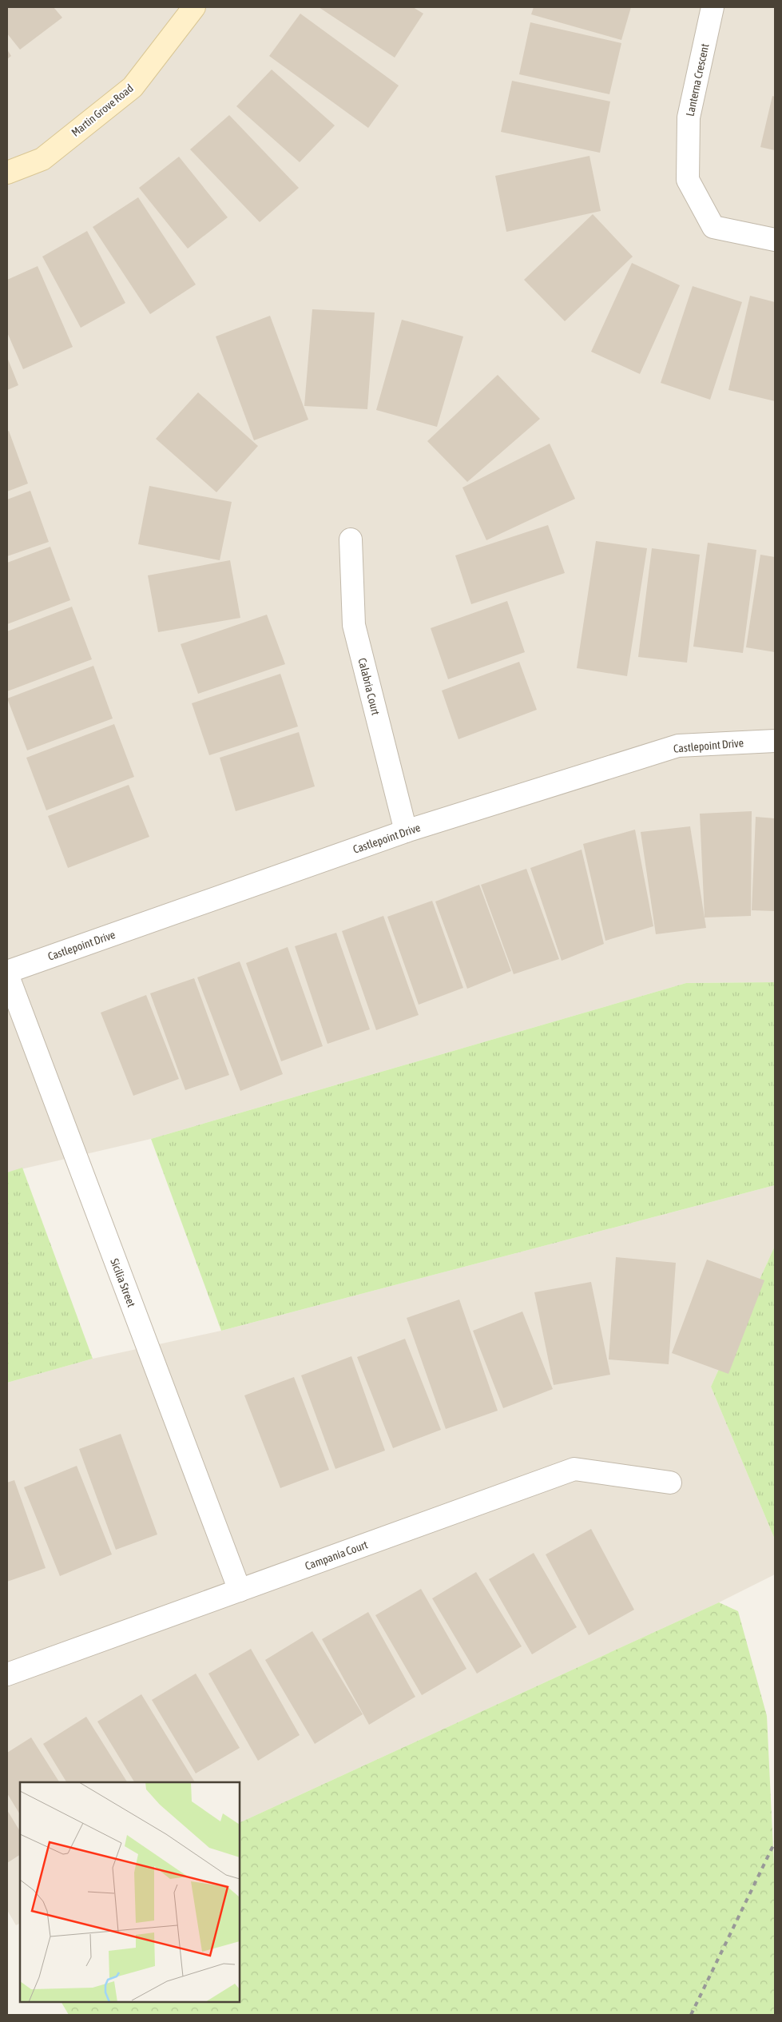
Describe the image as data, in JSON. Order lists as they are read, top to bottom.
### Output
{
  "streets": {
    "street": [
      "Lanterna Crescent",
      "Martin Grove Road",
      "Calabria Court",
      "Castlepoint Drive",
      "Sicilia Street",
      "Campania Court"
    ]
  },
  "crossings": [
    ["Calabria Court", "Castlepoint Drive"],
    ["Castlepoint Drive", "Sicilia Street"],
    ["Sicilia Street", "Campania Court"]
  ]
}
